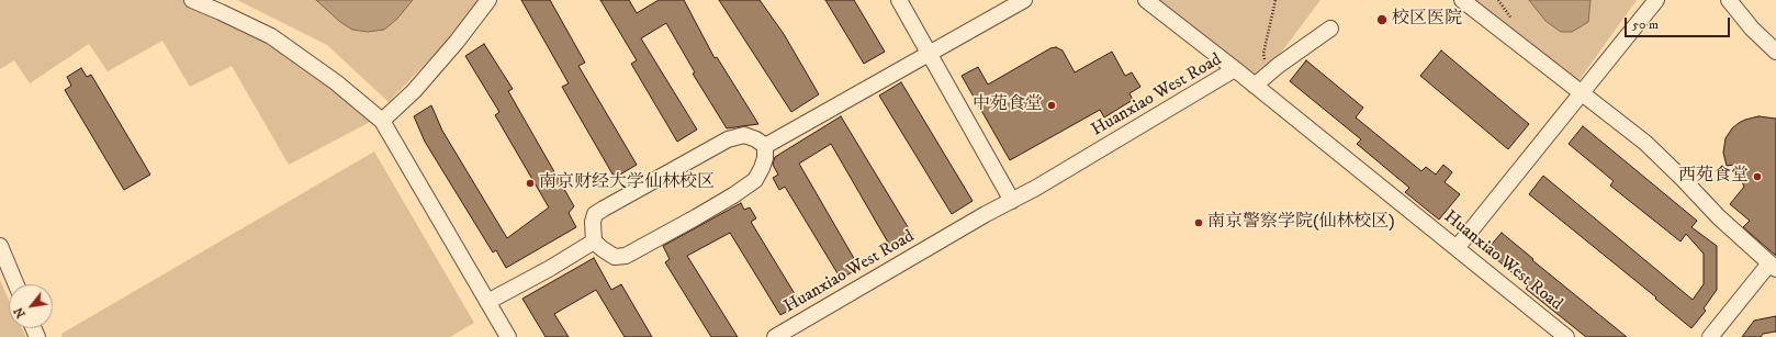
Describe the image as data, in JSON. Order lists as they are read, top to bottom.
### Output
{
  "streets": {
    "street": ["Huanxiao West Road"]
  },
  "places": [
    "校区医院",
    "中苑食堂",
    "西苑食堂",
    "南京财经大学仙林校区",
    "南京警察学院(仙林校区)"
  ],
  "scale_bar": "50 m",
  "north": "bottom left"
}
